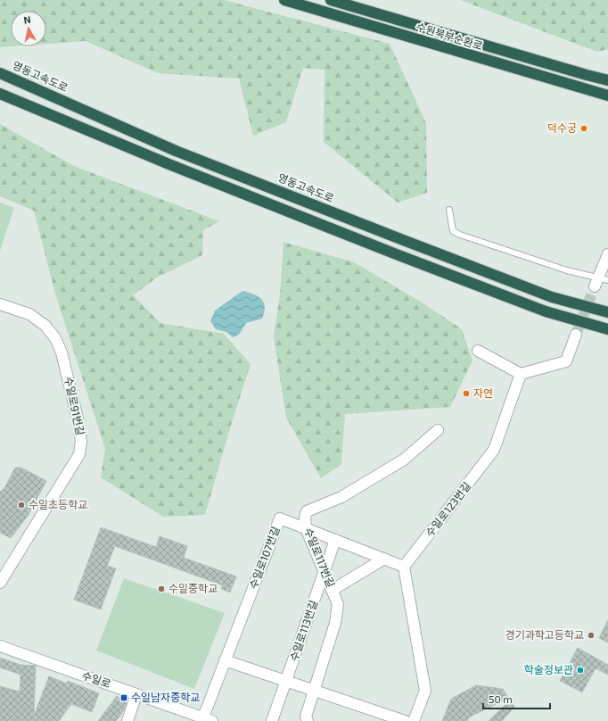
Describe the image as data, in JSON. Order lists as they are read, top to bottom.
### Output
{
  "streets": {
    "highway": ["수원북부순환로", "영동고속도로"],
    "street": [
      "수일로91번길",
      "수일로123번길",
      "수일로107번길",
      "수일로117번길",
      "수일로113번길",
      "수일로"
    ]
  },
  "crossings": [
    ["수일로123번길", "수일로107번길"],
    ["수일로107번길", "수일로117번길"],
    ["수일로107번길", "수일로113번길"],
    ["수일로107번길", "수일로"],
    ["수일로117번길", "수일로113번길"]
  ],
  "places": {
    "other": [
      "덕수궁",
      "자연",
      "수일초등학교",
      "수일중학교",
      "경기과학고등학교",
      "학술정보관"
    ],
    "transit": ["수일남자중학교"]
  },
  "scale_bar": "50 m",
  "north": "top"
}
